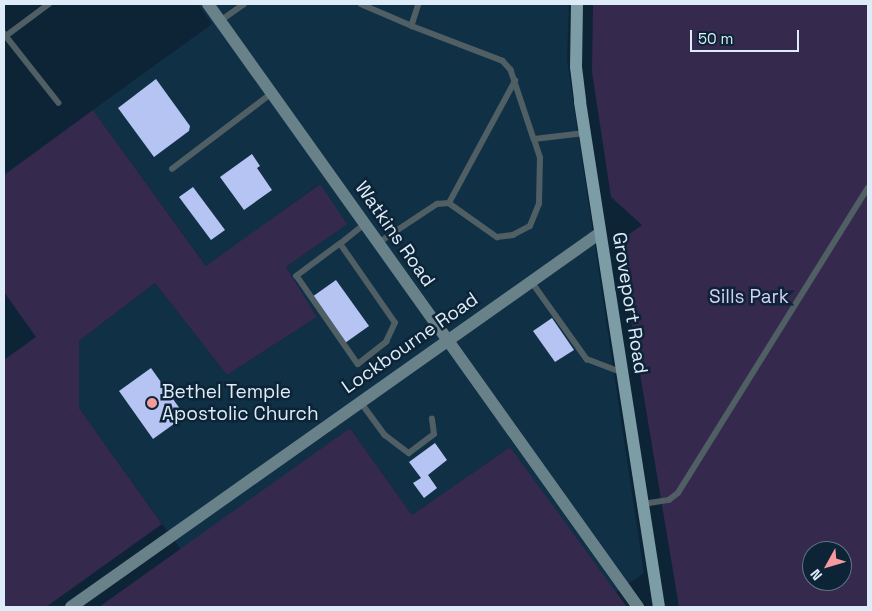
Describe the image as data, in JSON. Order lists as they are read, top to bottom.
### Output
{
  "streets": {
    "main road": ["Groveport Road"],
    "street": ["Watkins Road", "Lockbourne Road"]
  },
  "crossings": [
    ["Watkins Road", "Lockbourne Road"],
    ["Groveport Road", "Lockbourne Road"]
  ],
  "parks": ["Sills Park"],
  "places": ["Bethel Temple Apostolic Church"],
  "scale_bar": "50 m",
  "north": "bottom left"
}
